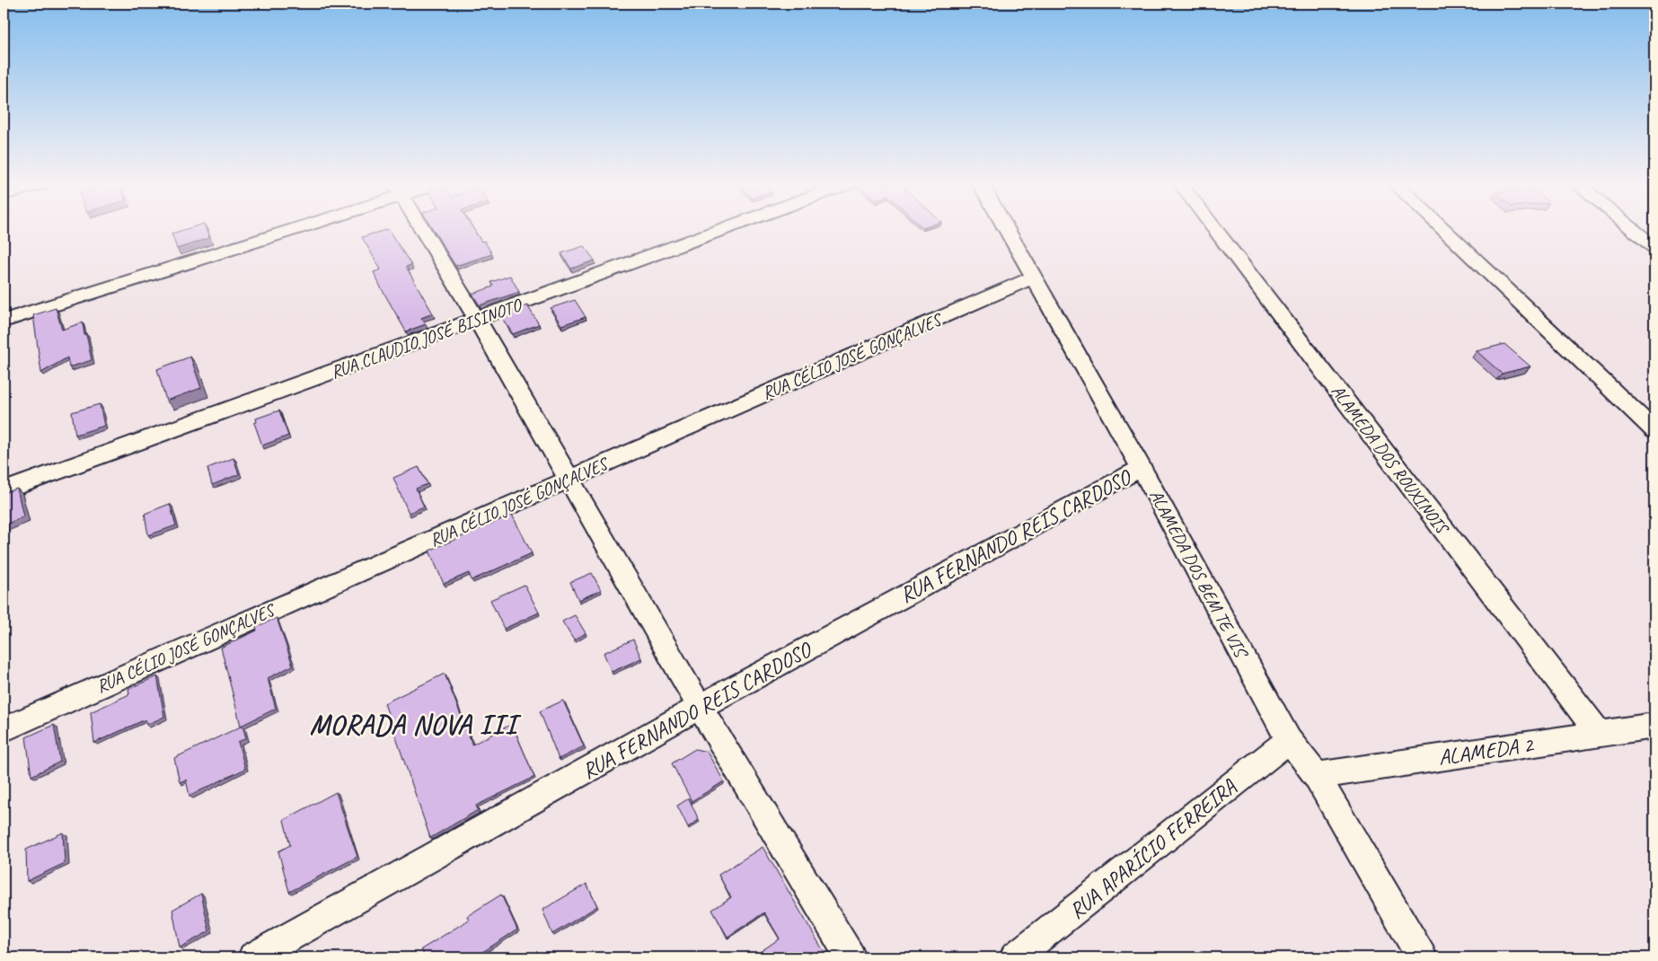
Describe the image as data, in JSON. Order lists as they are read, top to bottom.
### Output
{
  "streets": {
    "street": [
      "RUA CLAUDIO JOSÉ BISINOTO",
      "RUA CÉLIO JOSÉ GONÇALVES",
      "ALAMEDA DOS ROUXINOIS",
      "RUA FERNANDO REIS CARDOSO",
      "ALAMEDA DOS BEM TE VIS",
      "ALAMEDA 2",
      "RUA APARÍCIO FERREIRA"
    ]
  },
  "crossings": [
    ["RUA CÉLIO JOSÉ GONÇALVES", "ALAMEDA DOS BEM TE VIS"],
    ["ALAMEDA DOS ROUXINOIS", "ALAMEDA 2"],
    ["RUA FERNANDO REIS CARDOSO", "ALAMEDA DOS BEM TE VIS"],
    ["ALAMEDA DOS BEM TE VIS", "ALAMEDA 2"],
    ["ALAMEDA DOS BEM TE VIS", "RUA APARÍCIO FERREIRA"]
  ],
  "districts": ["MORADA NOVA III"]
}
